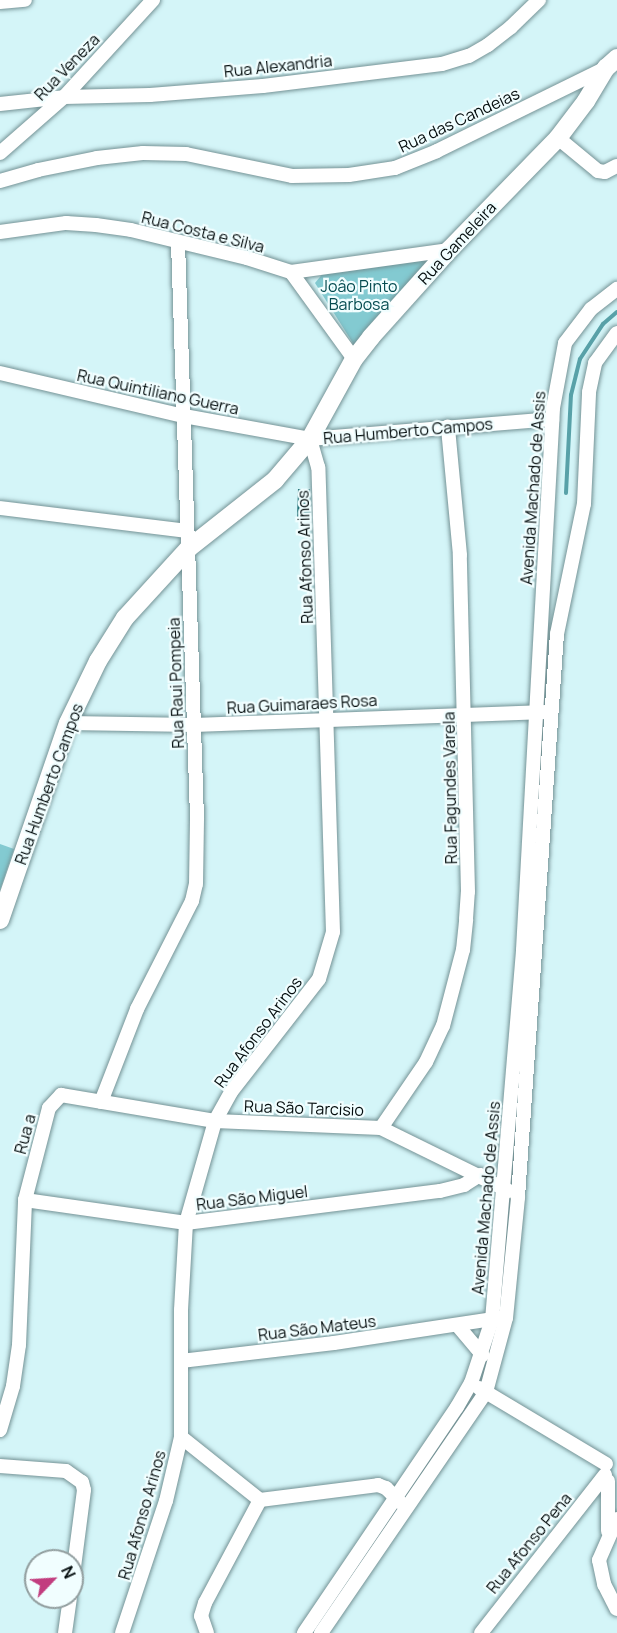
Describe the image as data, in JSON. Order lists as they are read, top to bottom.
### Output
{
  "streets": {
    "main road": ["Rua Gameleira", "Rua Humberto Campos"],
    "street": [
      "Rua Alexandria",
      "Rua Veneza",
      "Rua das Candeias",
      "Rua Costa e Silva",
      "Rua Quintiliano Guerra",
      "Avenida Machado de Assis",
      "Rua Afonso Arinos",
      "Rua Raui Pompeia",
      "Rua Guimaraes Rosa",
      "Rua Fagundes Varela",
      "Rua São Tarcisio",
      "Rua a",
      "Rua São Miguel",
      "Rua São Mateus",
      "Rua Afonso Pena"
    ]
  },
  "crossings": [
    ["Rua Alexandria", "Rua Veneza"],
    ["Rua das Candeias", "Rua Gameleira"],
    ["Rua Costa e Silva", "Rua Raui Pompeia"],
    ["Rua Gameleira", "Rua Quintiliano Guerra"],
    ["Rua Gameleira", "Rua Humberto Campos"],
    ["Rua Gameleira", "Rua Afonso Arinos"],
    ["Rua Quintiliano Guerra", "Rua Humberto Campos"],
    ["Rua Quintiliano Guerra", "Rua Afonso Arinos"],
    ["Rua Quintiliano Guerra", "Rua Raui Pompeia"],
    ["Rua Humberto Campos", "Avenida Machado de Assis"],
    ["Rua Humberto Campos", "Rua Afonso Arinos"],
    ["Rua Humberto Campos", "Rua Raui Pompeia"],
    ["Rua Humberto Campos", "Rua Guimaraes Rosa"],
    ["Rua Humberto Campos", "Rua Fagundes Varela"],
    ["Avenida Machado de Assis", "Rua Guimaraes Rosa"],
    ["Avenida Machado de Assis", "Rua São Tarcisio"],
    ["Avenida Machado de Assis", "Rua São Mateus"],
    ["Rua Afonso Arinos", "Rua Guimaraes Rosa"],
    ["Rua Afonso Arinos", "Rua São Tarcisio"],
    ["Rua Afonso Arinos", "Rua São Miguel"],
    ["Rua Afonso Arinos", "Rua São Mateus"],
    ["Rua Raui Pompeia", "Rua Guimaraes Rosa"],
    ["Rua Raui Pompeia", "Rua São Tarcisio"],
    ["Rua Guimaraes Rosa", "Rua Fagundes Varela"],
    ["Rua Fagundes Varela", "Rua São Tarcisio"],
    ["Rua São Tarcisio", "Rua a"],
    ["Rua São Tarcisio", "Rua São Miguel"],
    ["Rua a", "Rua São Miguel"]
  ],
  "parks": ["Joâo Pinto Barbosa"],
  "north": "top right"
}
